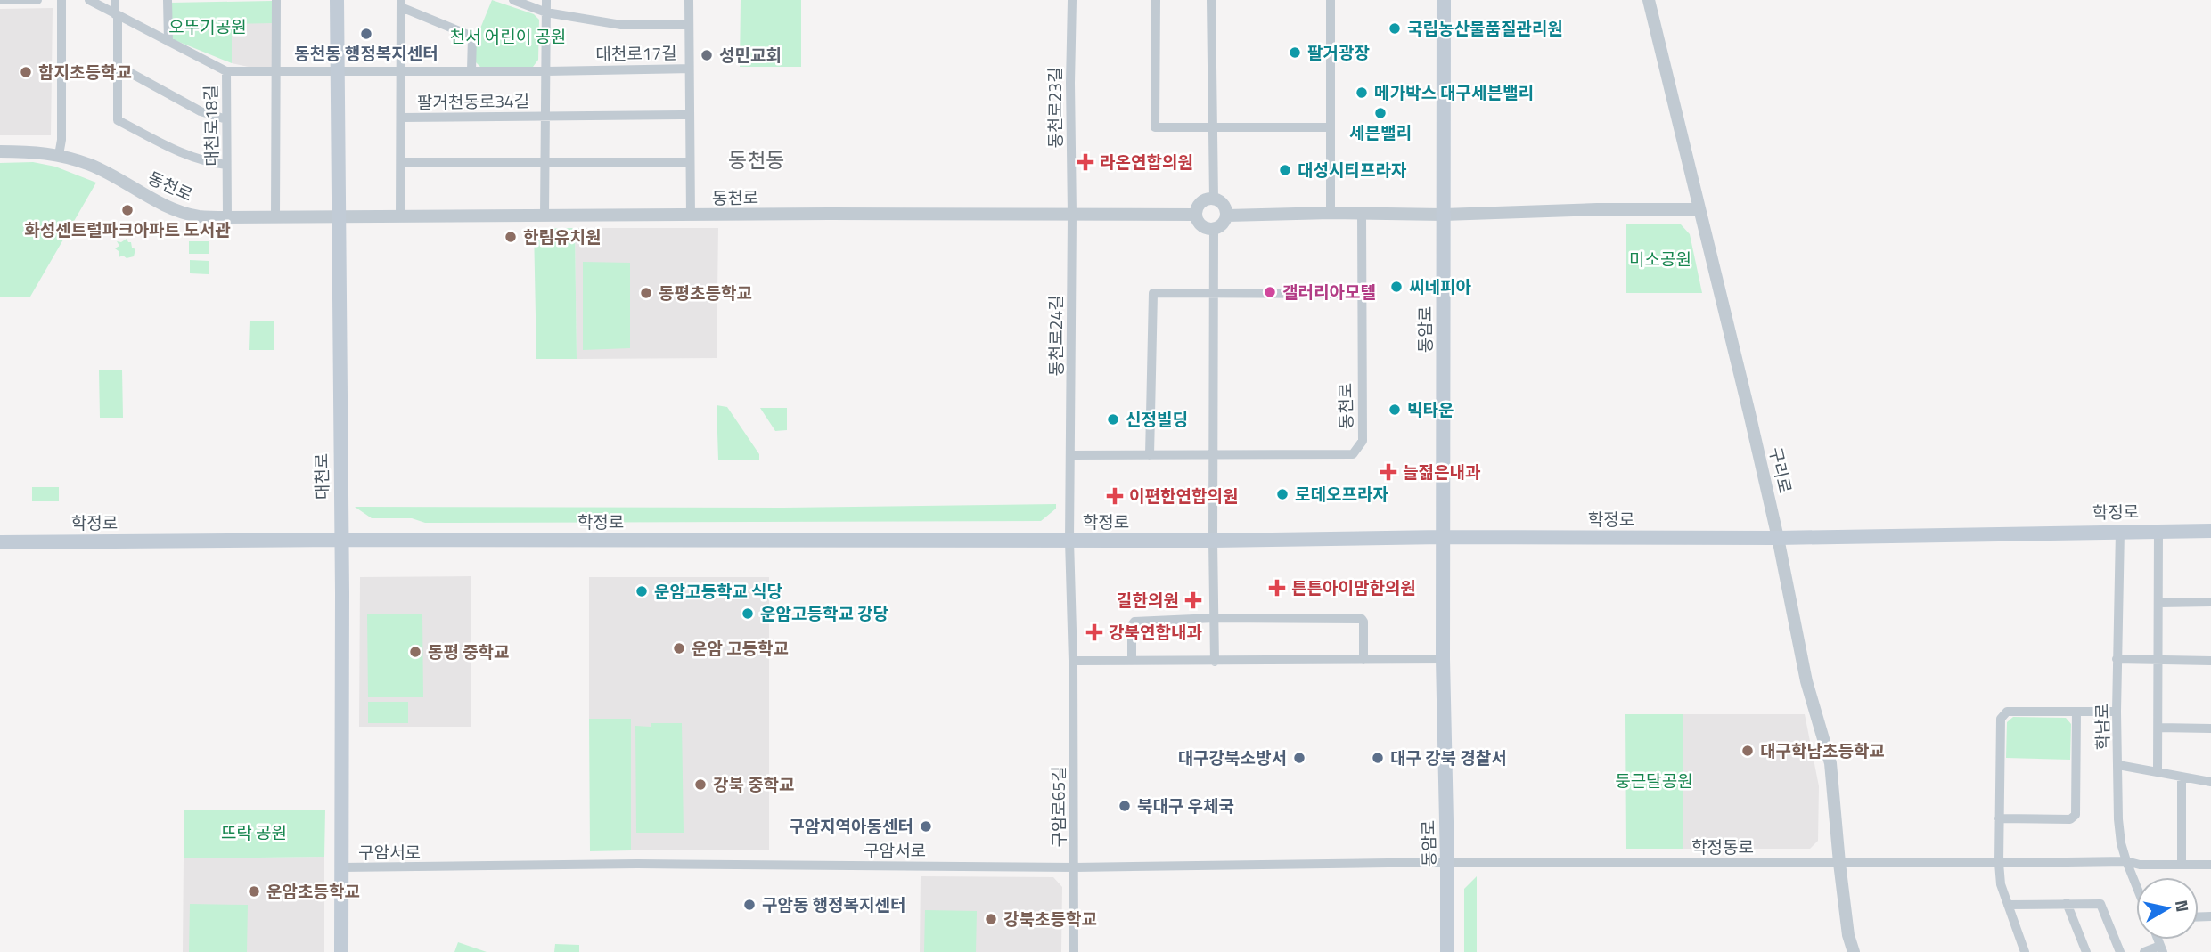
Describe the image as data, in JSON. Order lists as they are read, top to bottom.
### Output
{
  "streets": {
    "main road": ["동암로", "대천로", "학정로"],
    "street": [
      "대천로17길",
      "팔거천동로34길",
      "동천로23길",
      "대천로18길",
      "동천로",
      "동천로24길",
      "구리로",
      "학남로",
      "구암로65길",
      "학정동로",
      "구암서로"
    ]
  },
  "crossings": [
    ["대천로17길", "팔거천동로34길"],
    ["대천로17길", "대천로18길"],
    ["대천로17길", "동천로"],
    ["대천로17길", "대천로"],
    ["팔거천동로34길", "동천로"],
    ["동천로23길", "동천로"],
    ["동천로23길", "동천로24길"],
    ["대천로18길", "동천로"],
    ["대천로18길", "대천로"],
    ["동천로", "동천로24길"],
    ["동천로", "대천로"],
    ["동암로", "학정로"],
    ["동암로", "학정동로"],
    ["동암로", "구암서로"],
    ["동천로24길", "학정로"],
    ["동천로24길", "구암로65길"],
    ["구리로", "학정로"],
    ["구리로", "학정동로"],
    ["대천로", "학정로"],
    ["대천로", "구암서로"],
    ["학정로", "학남로"],
    ["학정로", "구암로65길"],
    ["학남로", "학정동로"],
    ["구암로65길", "구암서로"],
    ["학정동로", "구암서로"]
  ],
  "districts": ["동천동"],
  "parks": [
    "오뚜기공원",
    "천서 어린이 공원",
    "미소공원",
    "둥근달공원",
    "뜨락 공원"
  ],
  "places": {
    "other": [
      "국립농산물품질관리원",
      "동천동 행정복지센터",
      "팔거광장",
      "성민교회",
      "함지초등학교",
      "메가박스 대구세븐밸리",
      "세븐밸리",
      "대성시티프라자",
      "화성센트럴파크아파트 도서관",
      "한림유치원",
      "씨네피아",
      "갤러리아모텔",
      "동평초등학교",
      "빅타운",
      "신정빌딩",
      "로데오프라자",
      "운암고등학교 식당",
      "운암고등학교 강당",
      "운암 고등학교",
      "동평 중학교",
      "대구학남초등학교",
      "대구강북소방서",
      "대구 강북 경찰서",
      "강북 중학교",
      "북대구 우체국",
      "구암지역아동센터",
      "운암초등학교",
      "구암동 행정복지센터",
      "강북초등학교"
    ],
    "health": [
      "라온연합의원",
      "늘젊은내과",
      "이편한연합의원",
      "튼튼아이맘한의원",
      "길한의원",
      "강북연합내과"
    ]
  },
  "north": "right"
}
